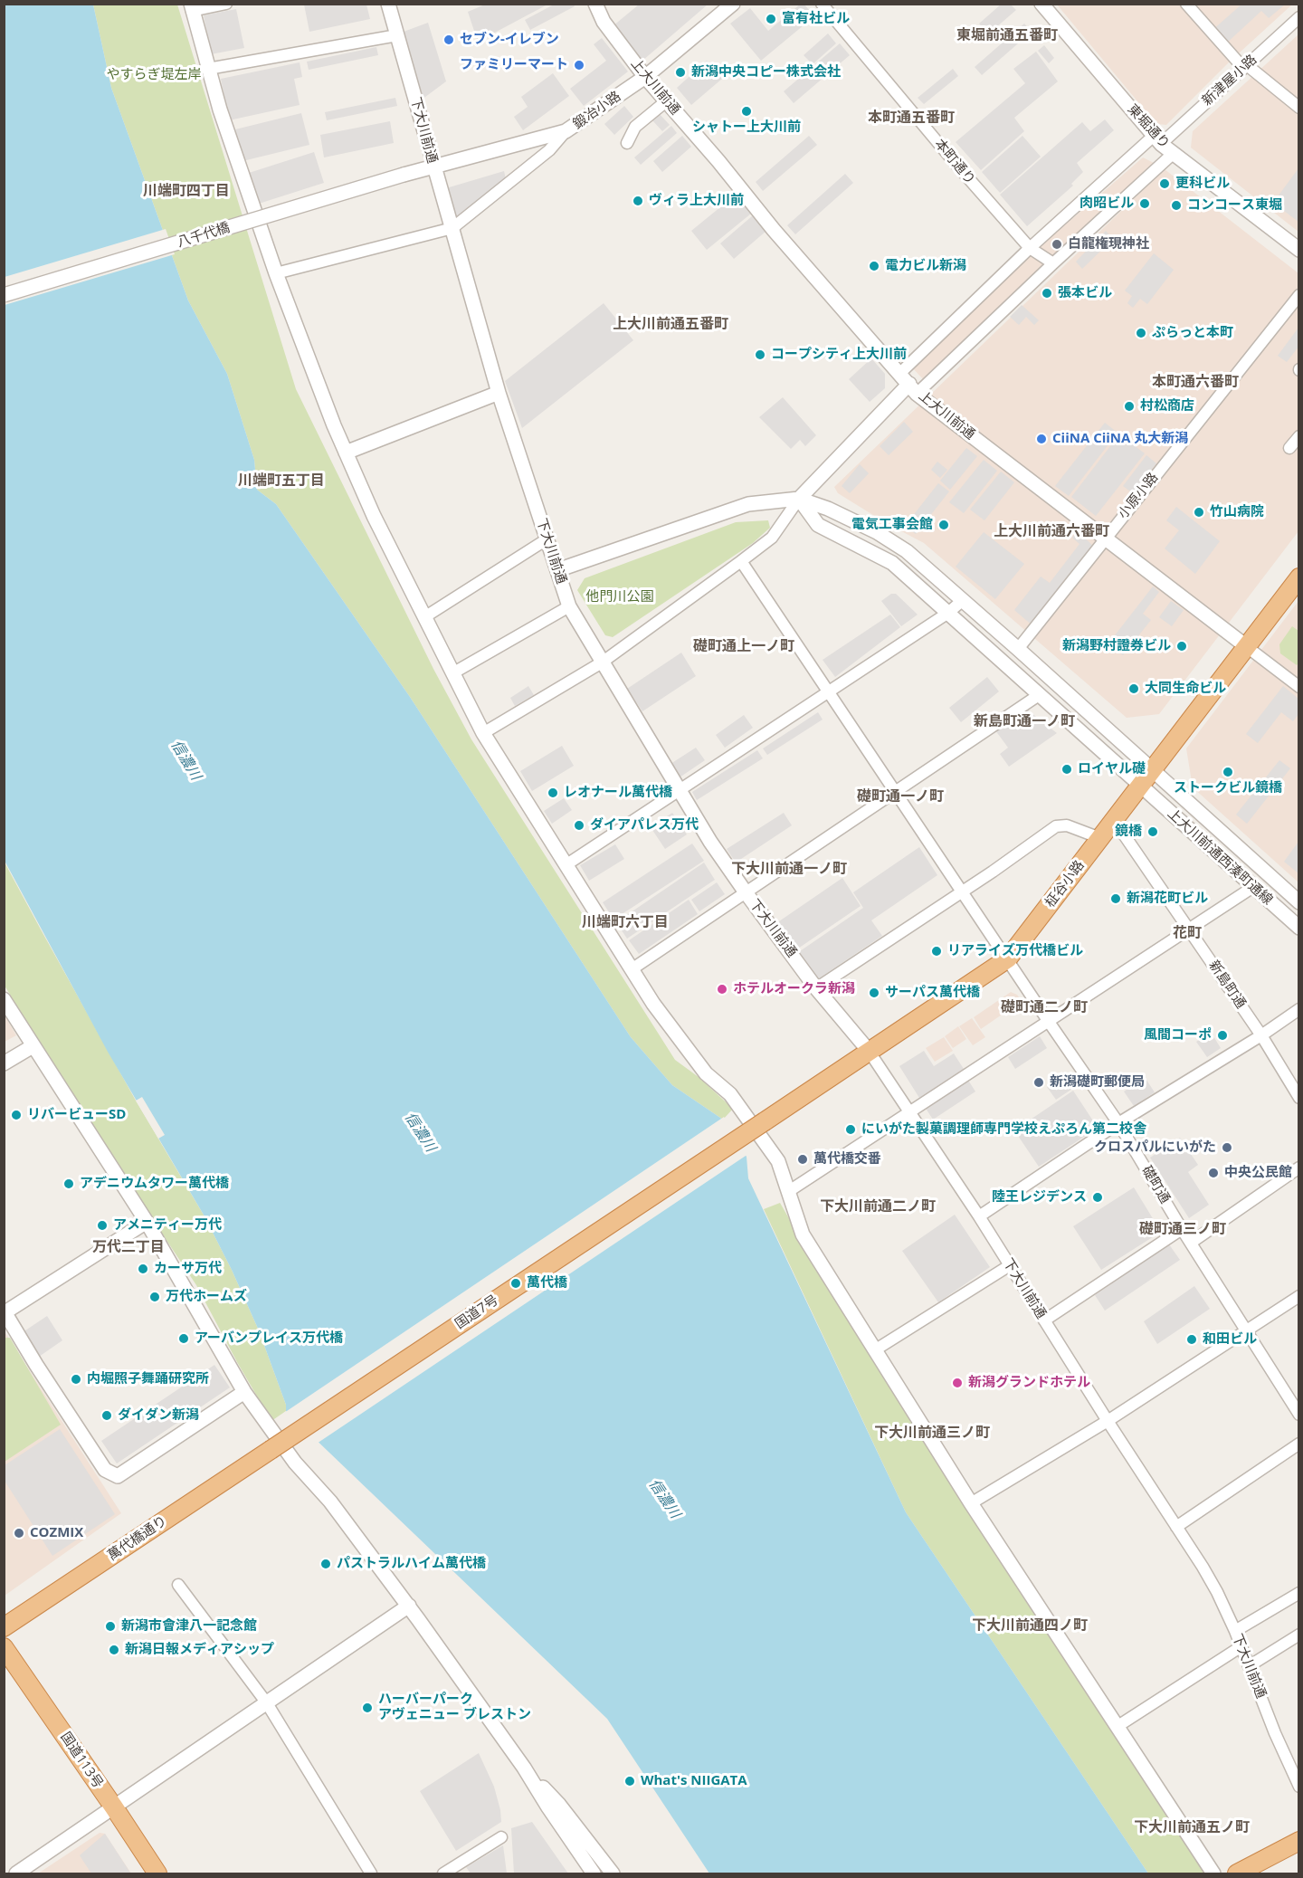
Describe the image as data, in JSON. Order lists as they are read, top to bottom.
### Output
{
  "streets": {
    "highway": [
      "柾谷小路",
      "国道7号",
      "萬代橋通り",
      "国道113号"
    ],
    "street": [
      "新津屋小路",
      "上大川前通",
      "鍛冶小路",
      "東堀通り",
      "下大川前通",
      "本町通り",
      "八千代橋",
      "小原小路",
      "上大川前通西湊町通線",
      "新島町通",
      "礎町通"
    ]
  },
  "crossings": [
    ["新津屋小路", "上大川前通"],
    ["新津屋小路", "東堀通り"],
    ["新津屋小路", "本町通り"],
    ["上大川前通", "鍛冶小路"],
    ["上大川前通", "小原小路"],
    ["上大川前通", "柾谷小路"],
    ["鍛冶小路", "下大川前通"],
    ["鍛冶小路", "八千代橋"],
    ["下大川前通", "柾谷小路"],
    ["小原小路", "上大川前通西湊町通線"],
    ["上大川前通西湊町通線", "柾谷小路"],
    ["柾谷小路", "新島町通"],
    ["柾谷小路", "礎町通"],
    ["柾谷小路", "国道7号"],
    ["国道7号", "萬代橋通り"]
  ],
  "districts": [
    "東堀前通五番町",
    "本町通五番町",
    "川端町四丁目",
    "上大川前通五番町",
    "本町通六番町",
    "川端町五丁目",
    "上大川前通六番町",
    "礎町通上一ノ町",
    "新島町通一ノ町",
    "礎町通一ノ町",
    "下大川前通一ノ町",
    "川端町六丁目",
    "花町",
    "礎町通二ノ町",
    "下大川前通二ノ町",
    "礎町通三ノ町",
    "万代二丁目",
    "下大川前通三ノ町",
    "下大川前通四ノ町",
    "下大川前通五ノ町"
  ],
  "water": ["信濃川"],
  "parks": ["やすらぎ堤左岸", "他門川公園"],
  "places": [
    "富有社ビル",
    "セブン-イレブン",
    "ファミリーマート",
    "新潟中央コピー株式会社",
    "シャトー上大川前",
    "更科ビル",
    "ヴィラ上大川前",
    "肉昭ビル",
    "コンコース東堀",
    "白龍権現神社",
    "電力ビル新潟",
    "張本ビル",
    "ぷらっと本町",
    "コープシティ上大川前",
    "村松商店",
    "CiiNA CiiNA 丸大新潟",
    "竹山病院",
    "電気工事会館",
    "新潟野村證券ビル",
    "大同生命ビル",
    "ロイヤル礎",
    "ストークビル鏡橋",
    "レオナール萬代橋",
    "ダイアパレス万代",
    "鏡橋",
    "新潟花町ビル",
    "リアライズ万代橋ビル",
    "ホテルオークラ新潟",
    "サーパス萬代橋",
    "風間コーポ",
    "新潟礎町郵便局",
    "リバービューSD",
    "にいがた製菓調理師専門学校えぷろん第二校舎",
    "クロスパルにいがた",
    "萬代橋交番",
    "中央公民館",
    "アデニウムタワー萬代橋",
    "陸王レジデンス",
    "アメニティー万代",
    "カーサ万代",
    "萬代橋",
    "万代ホームズ",
    "アーバンプレイス万代橋",
    "和田ビル",
    "内堀照子舞踊研究所",
    "新潟グランドホテル",
    "ダイダン新潟",
    "COZMIX",
    "パストラルハイム萬代橋",
    "新潟市會津八一記念館",
    "新潟日報メディアシップ",
    "ハーバーパーク アヴェニュー ブレストン",
    "What's NIIGATA"
  ]
}
